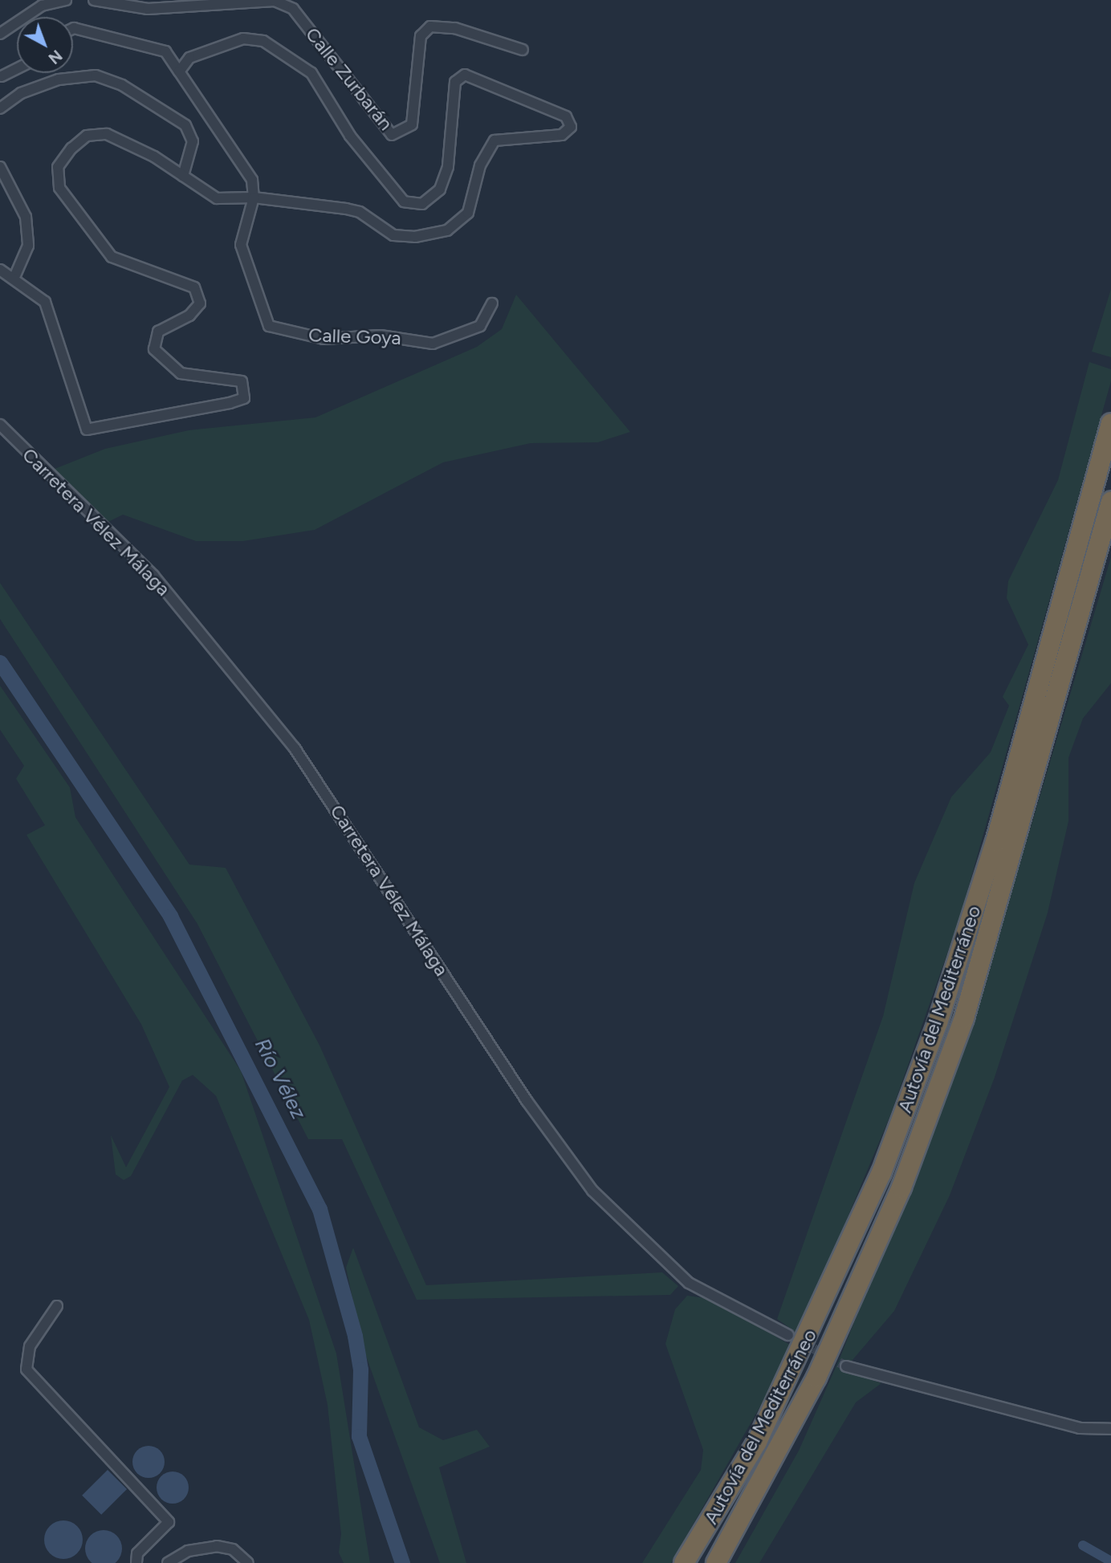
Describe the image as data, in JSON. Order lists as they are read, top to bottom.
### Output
{
  "streets": {
    "highway": ["Autovía del Mediterráneo"],
    "street": ["Calle Zurbarán", "Calle Goya", "Carretera Vélez Málaga"]
  },
  "water": ["Río Vélez"],
  "north": "bottom right"
}
